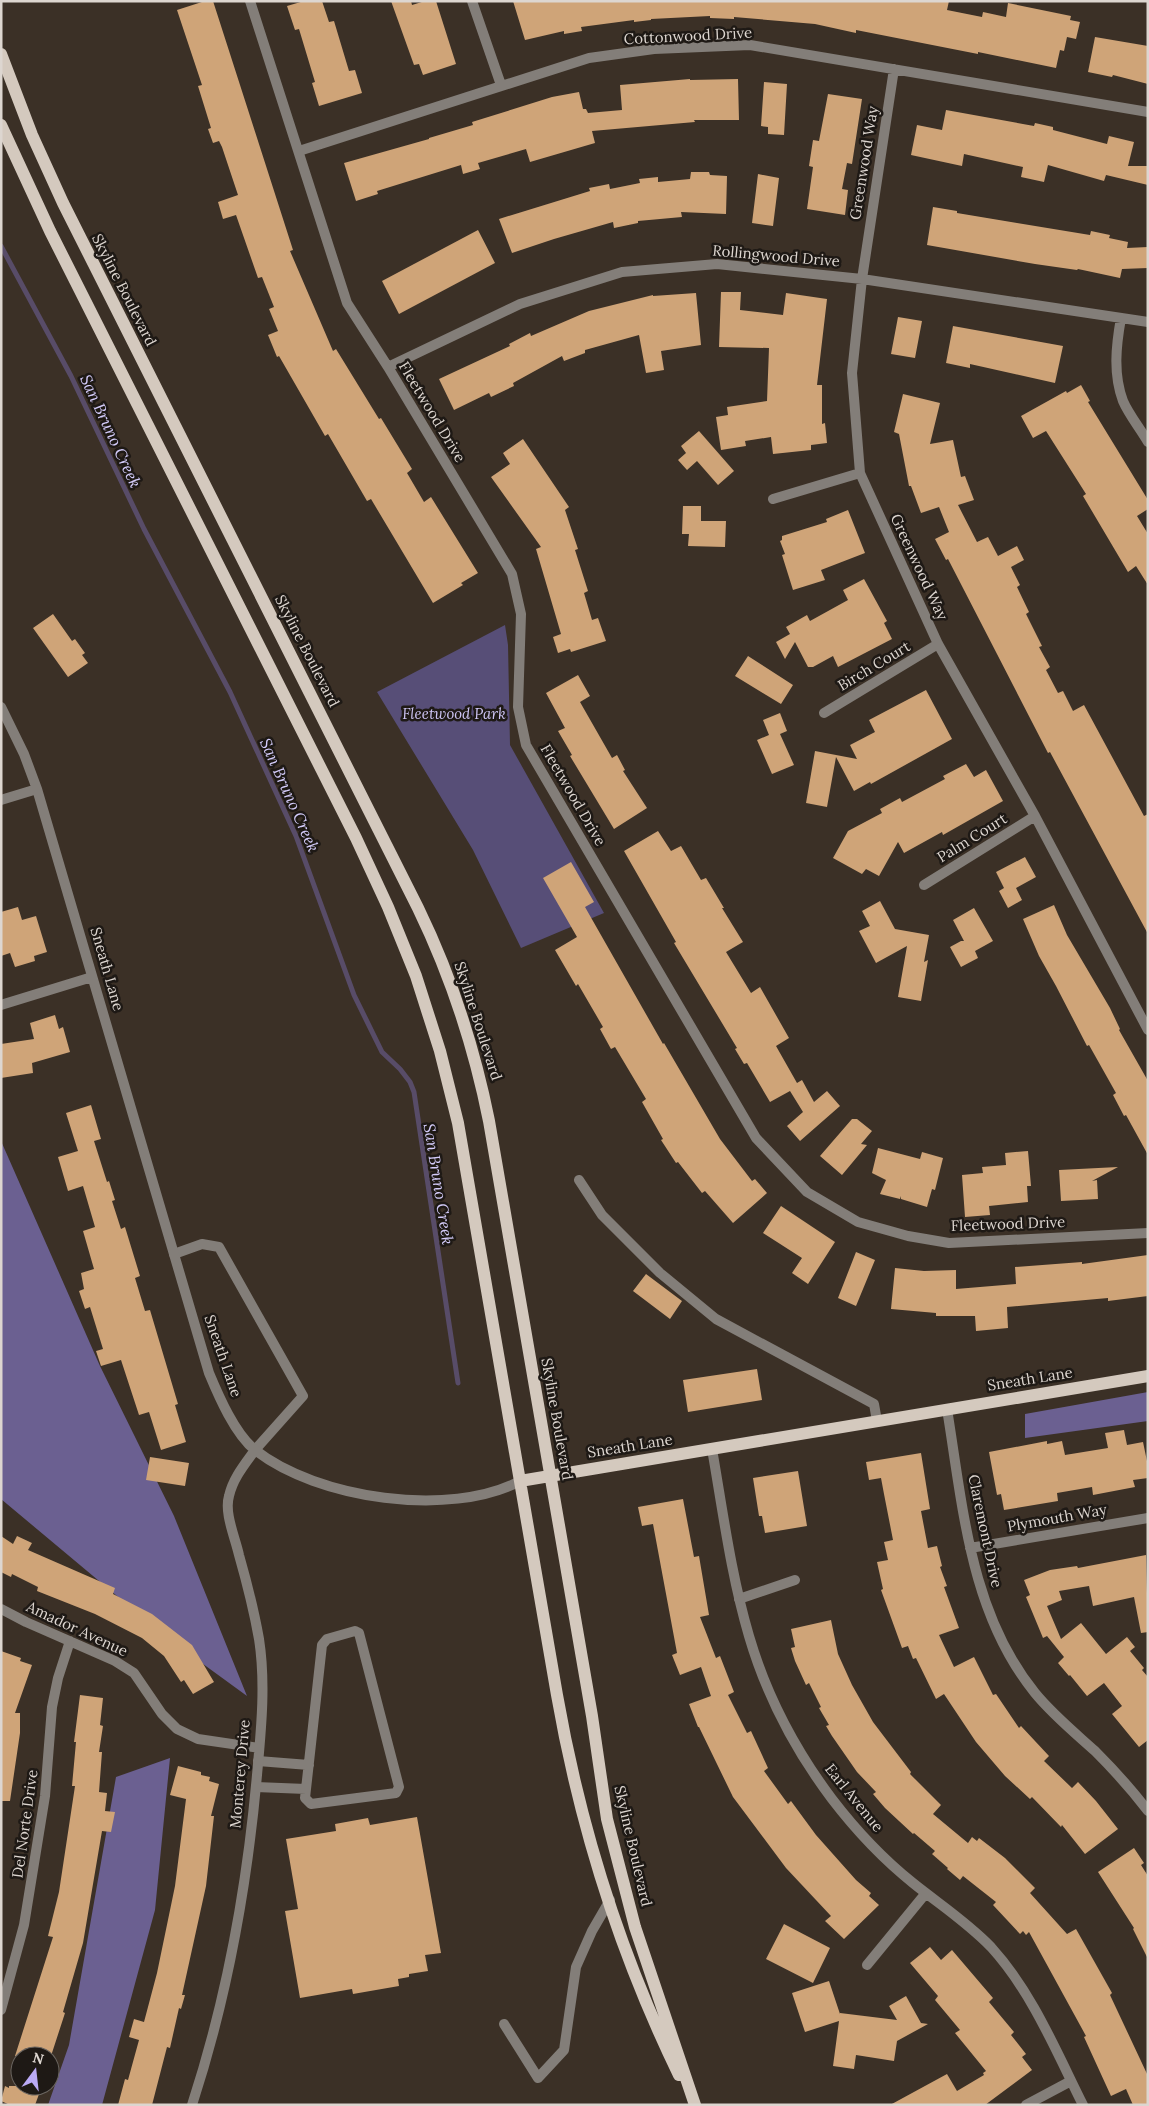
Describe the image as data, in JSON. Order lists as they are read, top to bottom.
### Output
{
  "streets": {
    "main road": ["Skyline Boulevard", "Sneath Lane"],
    "street": [
      "Cottonwood Drive",
      "Greenwood Way",
      "Rollingwood Drive",
      "Fleetwood Drive",
      "Birch Court",
      "Palm Court",
      "Plymouth Way",
      "Claremont Drive",
      "Amador Avenue",
      "Monterey Drive",
      "Earl Avenue",
      "Del Norte Drive"
    ]
  },
  "crossings": [
    ["Cottonwood Drive", "Greenwood Way"],
    ["Cottonwood Drive", "Fleetwood Drive"],
    ["Greenwood Way", "Rollingwood Drive"],
    ["Greenwood Way", "Birch Court"],
    ["Greenwood Way", "Palm Court"],
    ["Rollingwood Drive", "Fleetwood Drive"],
    ["Skyline Boulevard", "Sneath Lane"],
    ["Sneath Lane", "Claremont Drive"],
    ["Sneath Lane", "Monterey Drive"],
    ["Sneath Lane", "Earl Avenue"],
    ["Plymouth Way", "Claremont Drive"],
    ["Amador Avenue", "Monterey Drive"],
    ["Amador Avenue", "Del Norte Drive"]
  ],
  "water": ["San Bruno Creek"],
  "parks": ["Fleetwood Park"],
  "north": "top"
}
